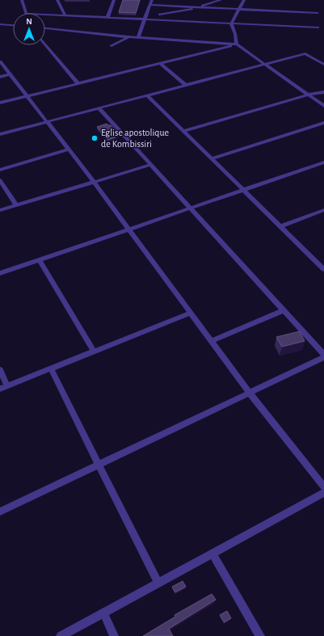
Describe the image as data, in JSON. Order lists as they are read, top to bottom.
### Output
{
  "places": ["Eglise apostolique de Kombissiri"],
  "north": "top"
}
